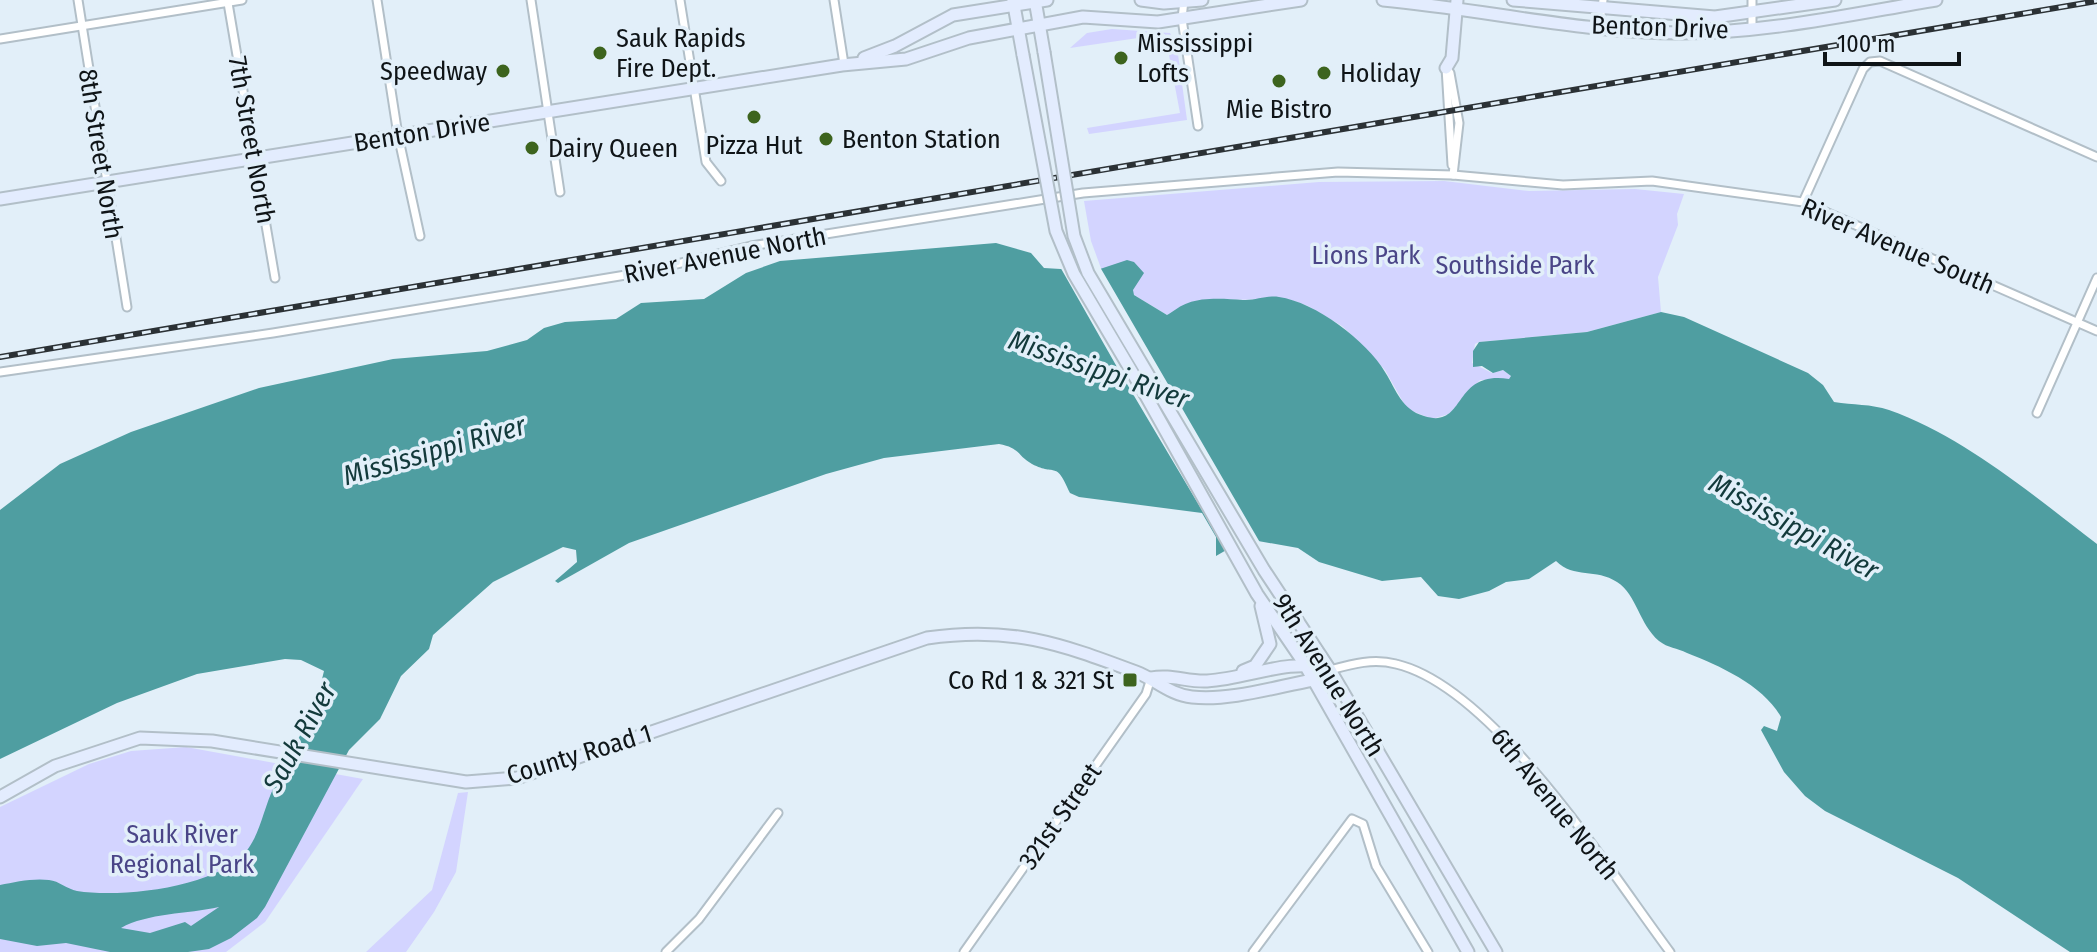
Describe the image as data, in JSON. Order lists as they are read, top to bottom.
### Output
{
  "streets": {
    "main road": ["Benton Drive", "9th Avenue North", "County Road 1"],
    "street": [
      "7th Street North",
      "8th Street North",
      "River Avenue South",
      "River Avenue North",
      "6th Avenue North",
      "321st Street"
    ]
  },
  "crossings": [
    ["Benton Drive", "7th Street North"],
    ["Benton Drive", "8th Street North"],
    ["Benton Drive", "9th Avenue North"],
    ["River Avenue South", "River Avenue North"],
    ["9th Avenue North", "County Road 1"],
    ["9th Avenue North", "6th Avenue North"],
    ["County Road 1", "321st Street"]
  ],
  "water": ["Mississippi River", "Sauk River"],
  "parks": ["Lions Park", "Southside Park", "Sauk River Regional Park"],
  "places": {
    "other": [
      "Sauk Rapids Fire Dept.",
      "Mississippi Lofts",
      "Speedway",
      "Holiday",
      "Mie Bistro",
      "Pizza Hut",
      "Benton Station",
      "Dairy Queen"
    ],
    "transit": ["Co Rd 1 & 321 St"]
  },
  "scale_bar": "100 m"
}
